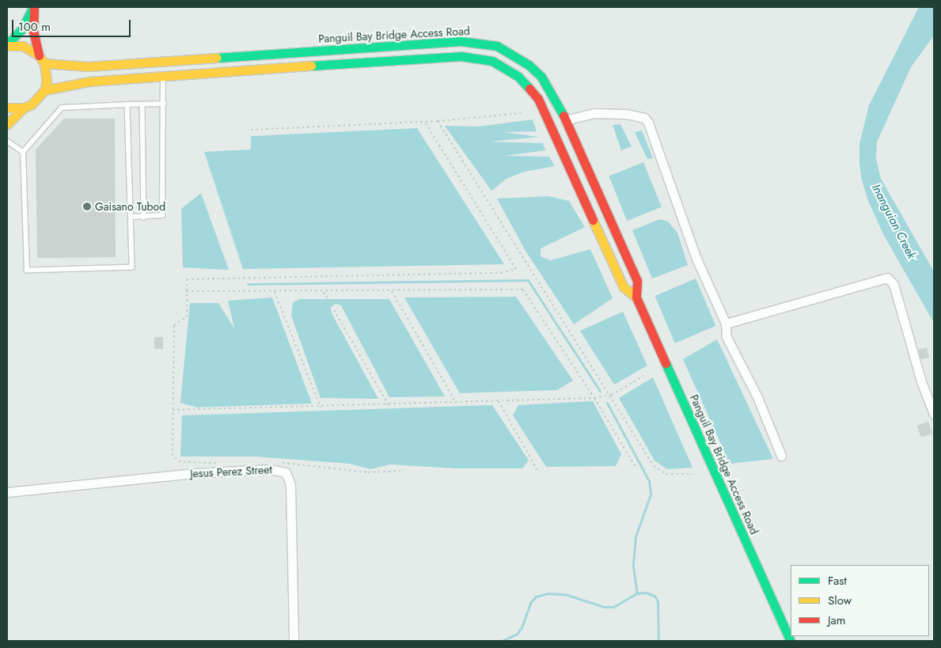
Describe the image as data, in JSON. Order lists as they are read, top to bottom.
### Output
{
  "streets": {
    "highway": ["Panguil Bay Bridge Access Road"],
    "street": ["Jesus Perez Street"]
  },
  "water": ["Inanguian Creek"],
  "places": ["Gaisano Tubod"],
  "legend": ["Fast", "Slow", "Jam"],
  "scale_bar": "100 m"
}
